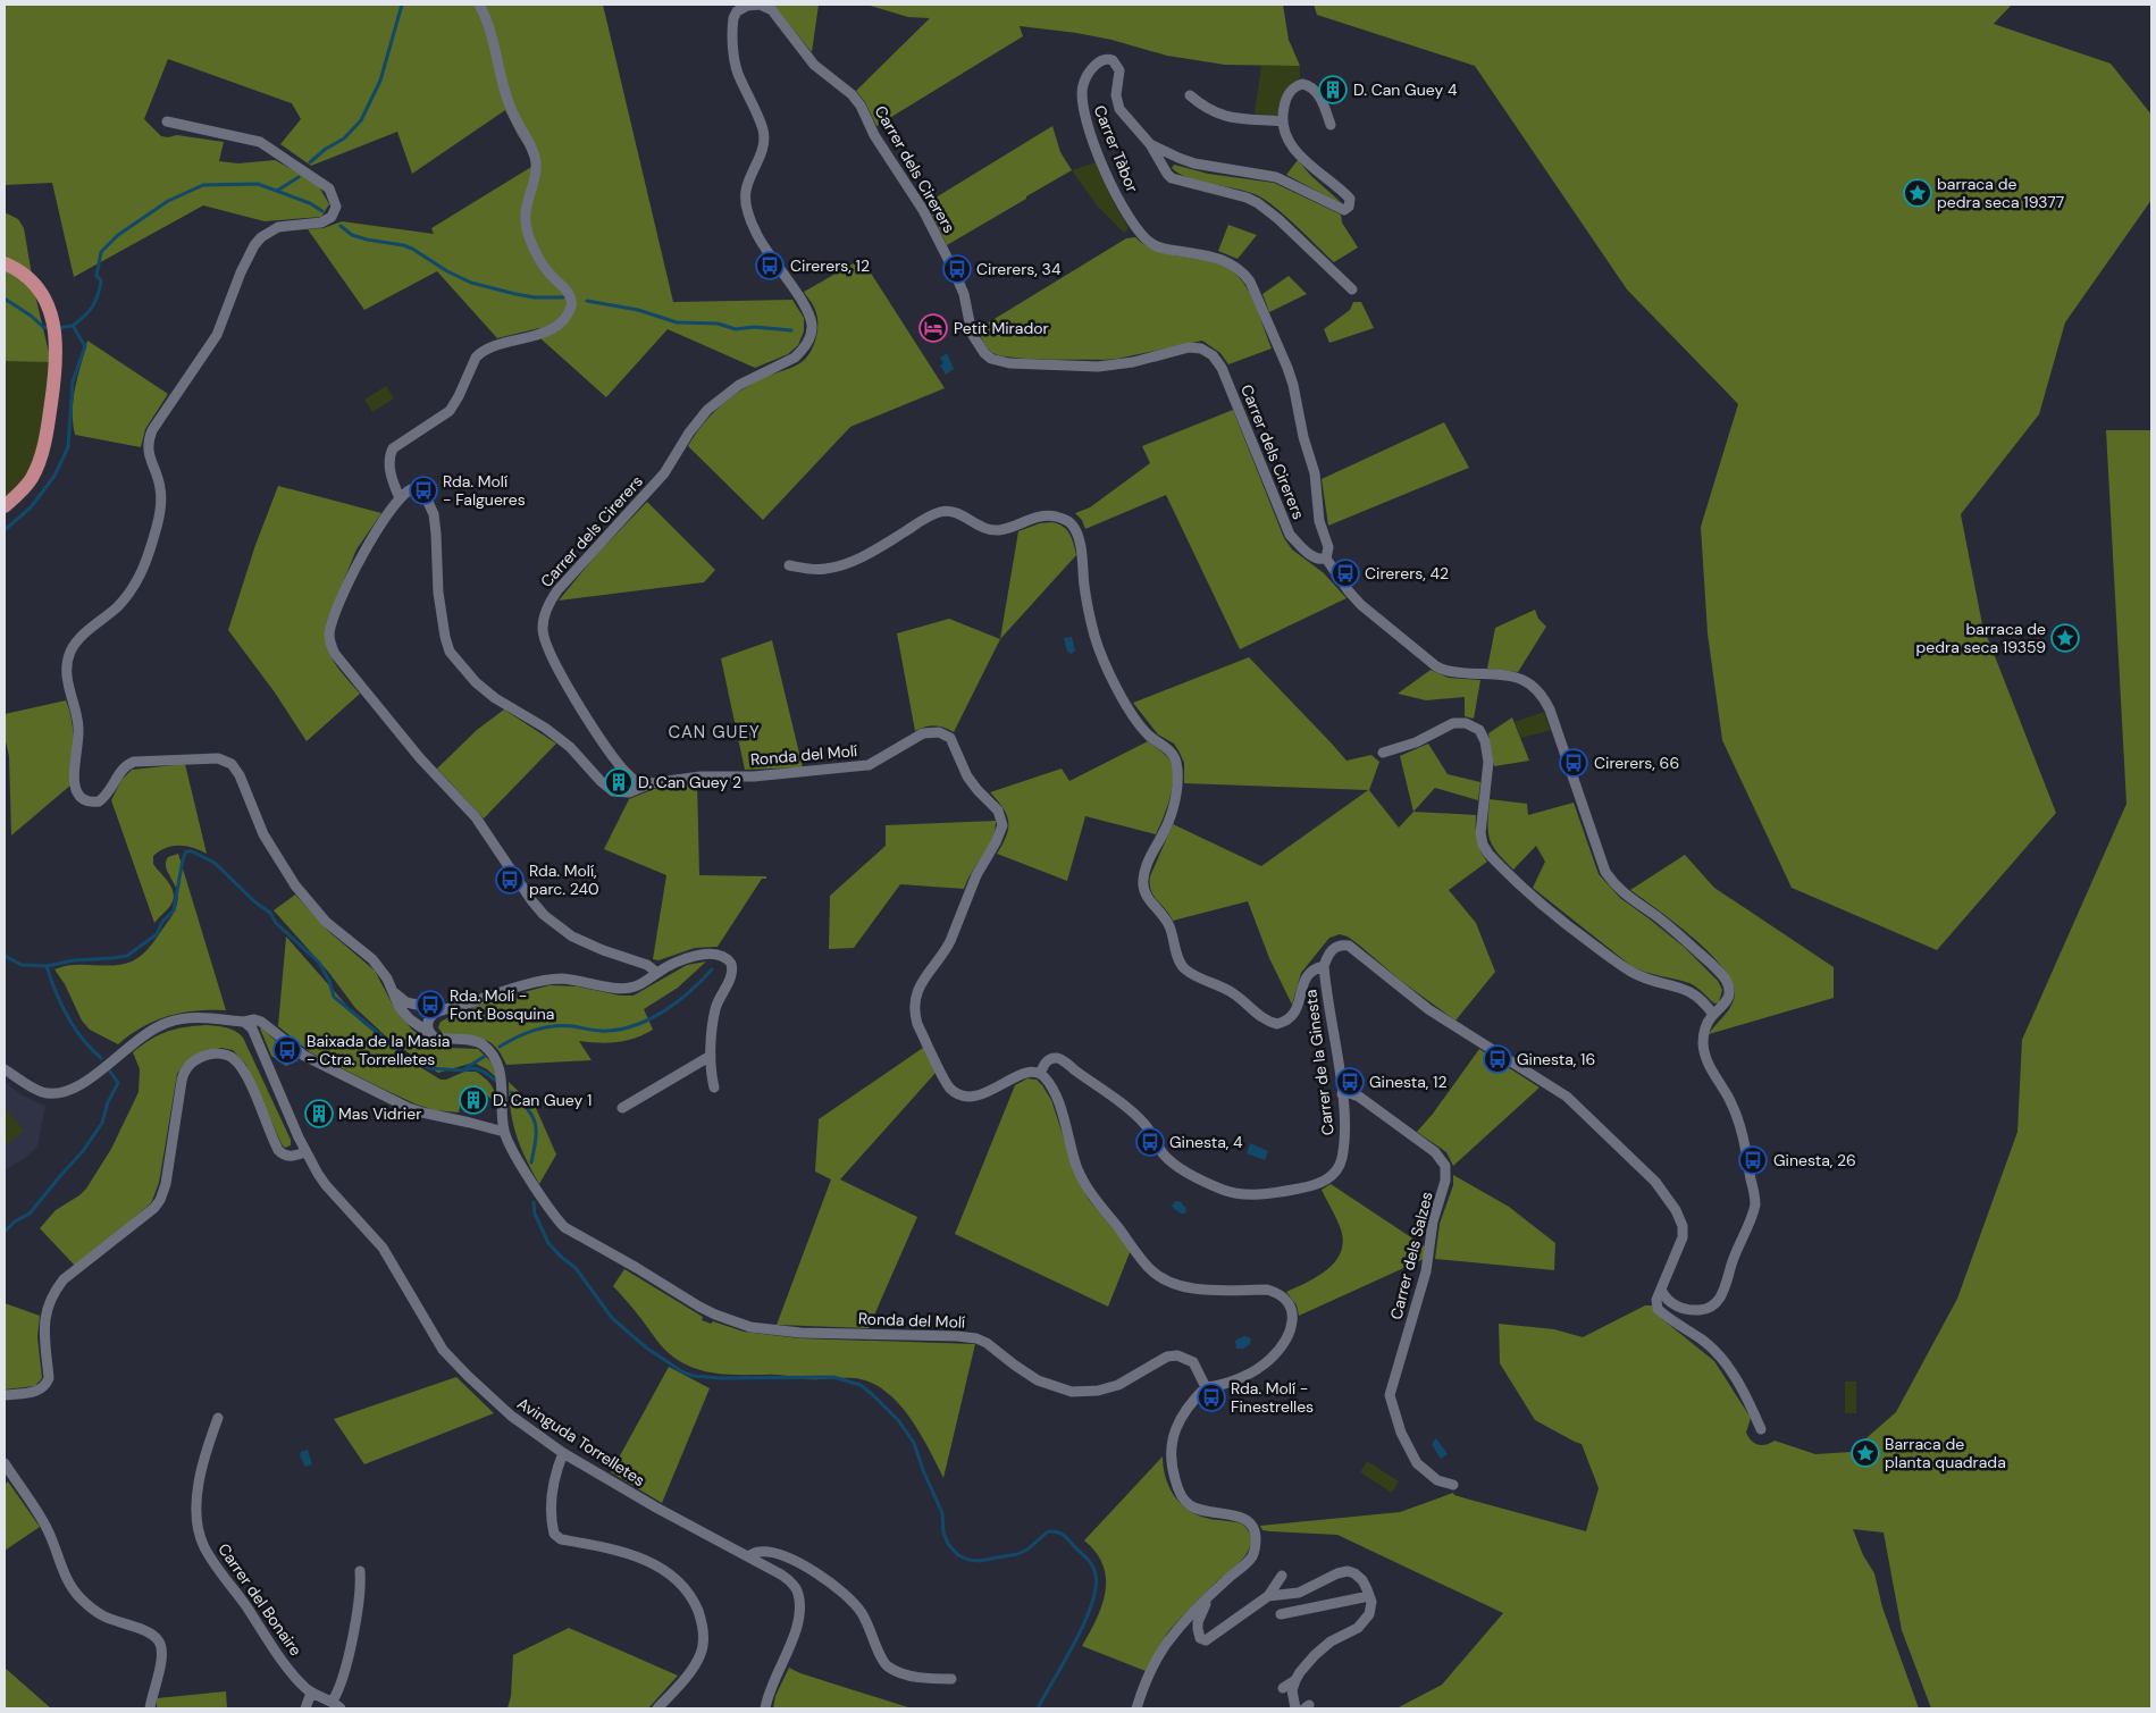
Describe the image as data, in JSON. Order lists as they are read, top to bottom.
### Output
{
  "streets": {
    "street": [
      "Carrer Tàbor",
      "Carrer dels Cirerers",
      "Ronda del Molí",
      "Carrer de la Ginesta",
      "Carrer dels Salzes",
      "Avinguda Torrelletes",
      "Carrer del Bonaire"
    ]
  },
  "crossings": [
    ["Carrer Tàbor", "Carrer dels Cirerers"],
    ["Carrer dels Cirerers", "Ronda del Molí"],
    ["Ronda del Molí", "Carrer de la Ginesta"],
    ["Carrer de la Ginesta", "Carrer dels Salzes"]
  ],
  "districts": ["CAN GUEY"],
  "places": {
    "building": [
      "D. Can Guey 4",
      "D. Can Guey 2",
      "D. Can Guey 1",
      "Mas Vidrier"
    ],
    "place": ["barraca de pedra seca 19377", "barraca de pedra seca 19359", "Barraca de planta quadrada"],
    "bus stop": [
      "Cirerers, 12",
      "Cirerers, 34",
      "Rda. Molí - Falgueres",
      "Cirerers, 42",
      "Cirerers, 66",
      "Rda. Molí, parc. 240",
      "Rda. Molí - Font Bosquina",
      "Baixada de la Masia - Ctra. Torrelletes",
      "Ginesta, 16",
      "Ginesta, 12",
      "Ginesta, 4",
      "Ginesta, 26",
      "Rda. Molí - Finestrelles"
    ],
    "hotel": ["Petit Mirador"]
  }
}
